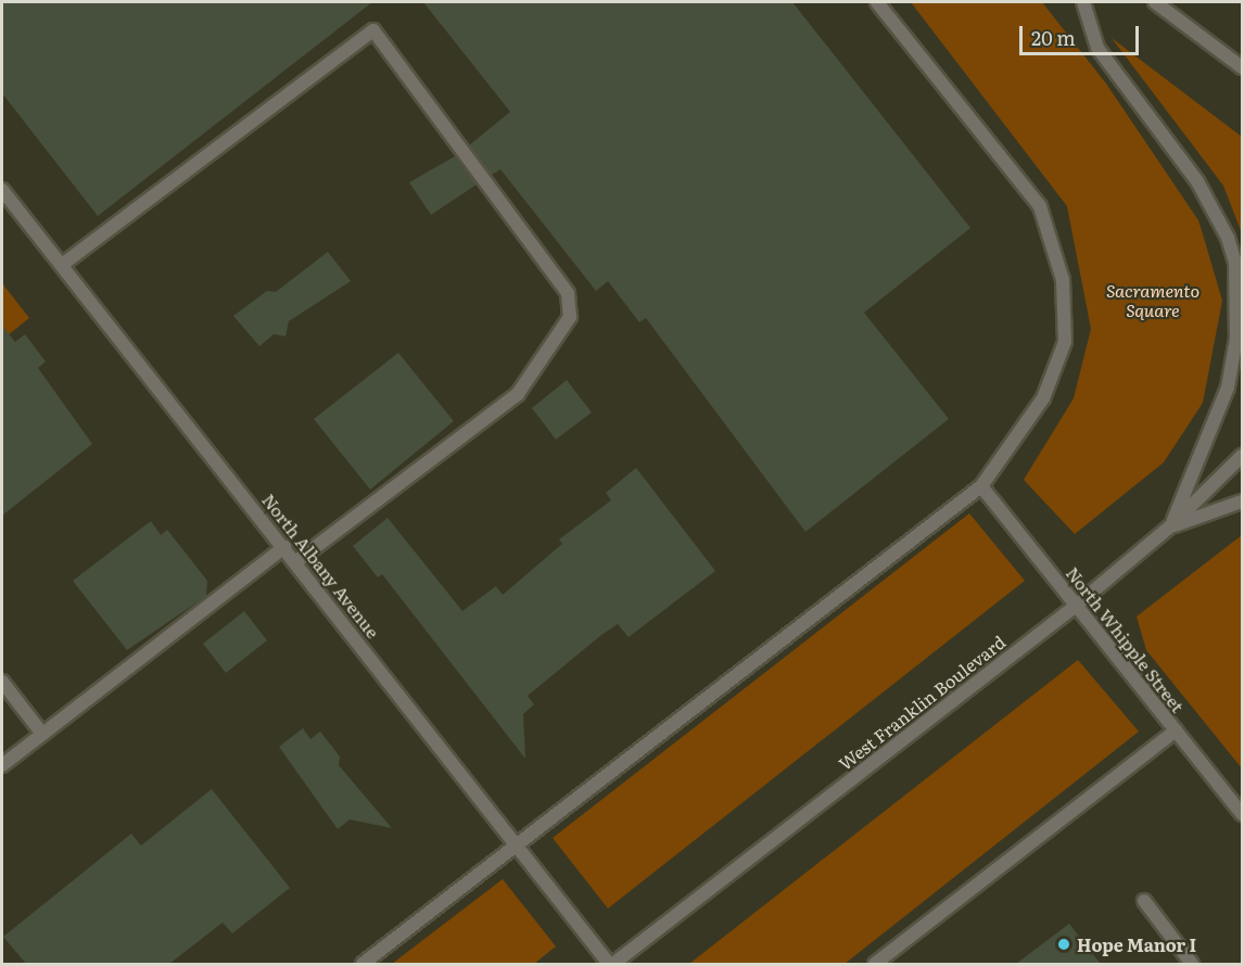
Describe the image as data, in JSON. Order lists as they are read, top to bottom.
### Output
{
  "streets": {
    "street": ["North Albany Avenue", "North Whipple Street", "West Franklin Boulevard"]
  },
  "crossings": [
    ["North Albany Avenue", "West Franklin Boulevard"],
    ["North Whipple Street", "West Franklin Boulevard"]
  ],
  "parks": ["Sacramento Square"],
  "places": ["Hope Manor I"],
  "scale_bar": "20 m"
}
